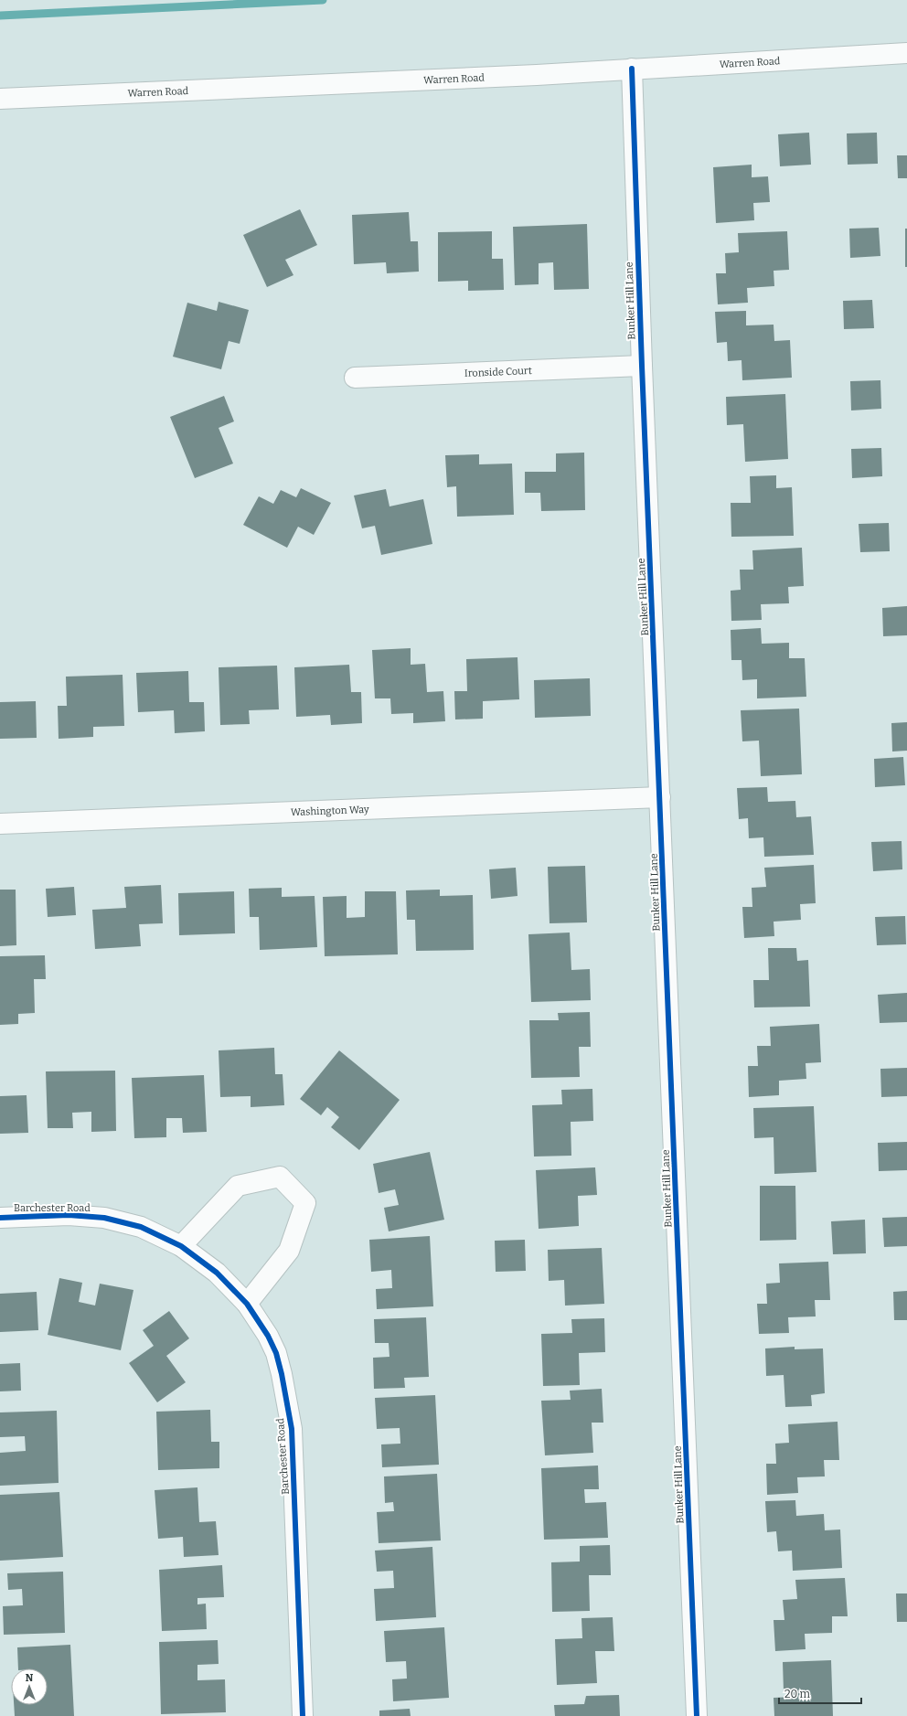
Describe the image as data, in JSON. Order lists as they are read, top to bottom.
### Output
{
  "streets": {
    "street": [
      "Warren Road",
      "Bunker Hill Lane",
      "Ironside Court",
      "Washington Way",
      "Barchester Road"
    ]
  },
  "crossings": [
    ["Warren Road", "Bunker Hill Lane"],
    ["Bunker Hill Lane", "Ironside Court"],
    ["Bunker Hill Lane", "Washington Way"]
  ],
  "scale_bar": "20 m",
  "north": "top"
}
